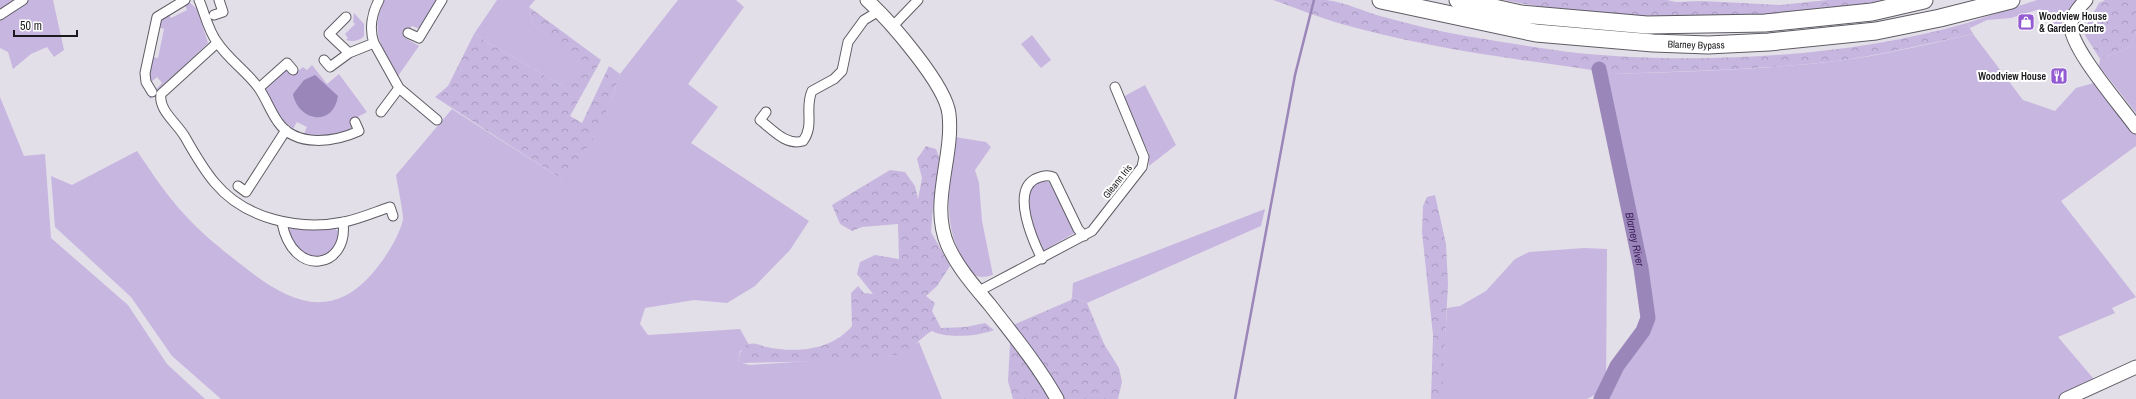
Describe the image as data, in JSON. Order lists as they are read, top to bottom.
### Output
{
  "streets": {
    "highway": ["Blarney Bypass"],
    "street": ["Gleann Iris"]
  },
  "water": ["Blarney River"],
  "places": {
    "shop": ["Woodview House & Garden Centre"],
    "restaurant": ["Woodview House"]
  },
  "scale_bar": "50 m"
}
